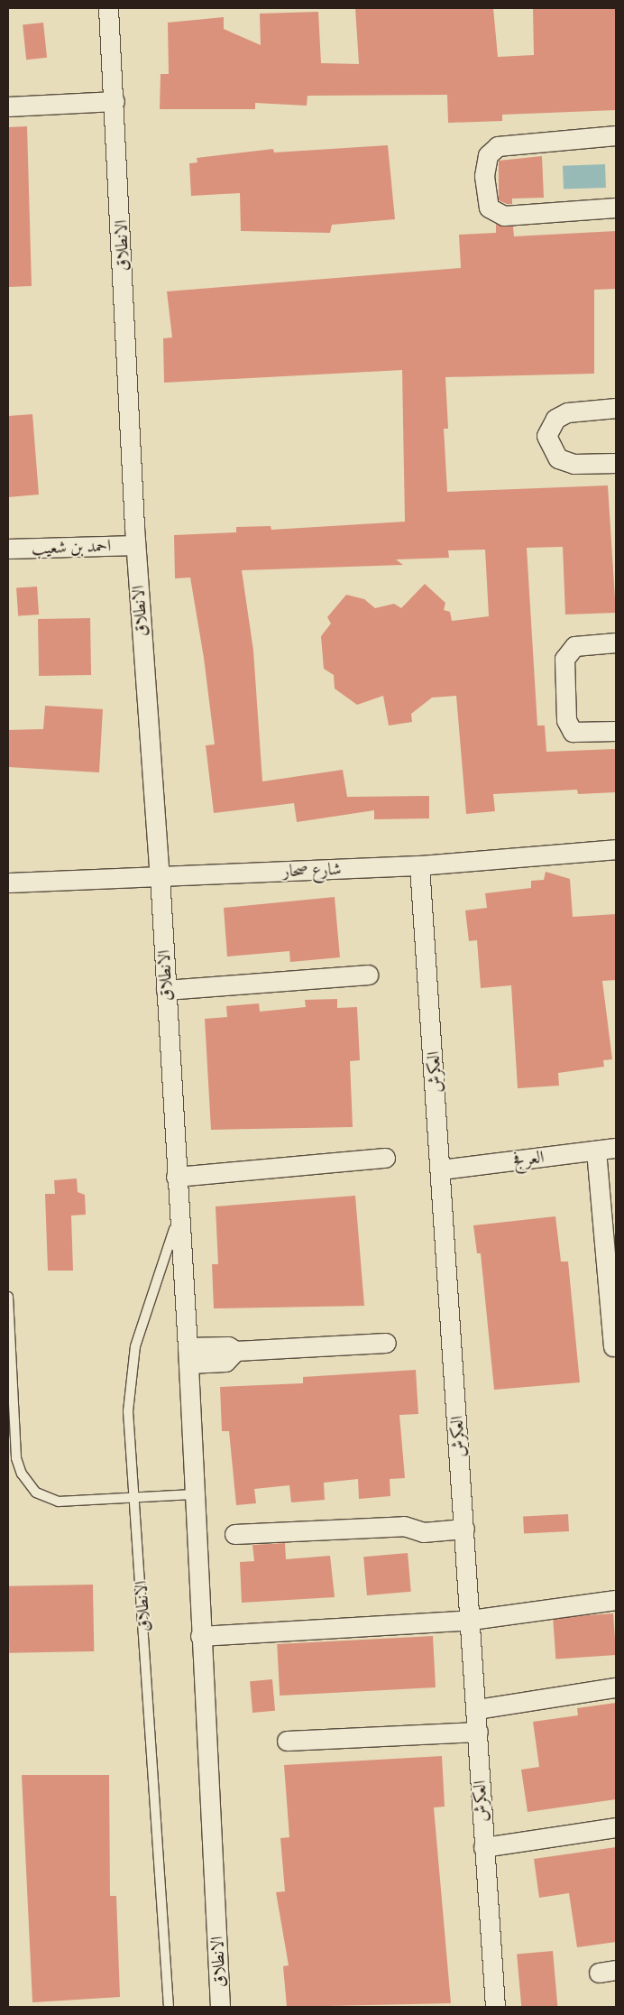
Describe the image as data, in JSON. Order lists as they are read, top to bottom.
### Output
{
  "streets": {
    "street": [
      "الانطلاق",
      "احمد بن شعيب",
      "شارع صحار",
      "العكرش",
      "العرفج"
    ]
  },
  "crossings": [
    ["الانطلاق", "احمد بن شعيب"],
    ["الانطلاق", "شارع صحار"],
    ["شارع صحار", "العكرش"],
    ["العكرش", "العرفج"]
  ]
}
